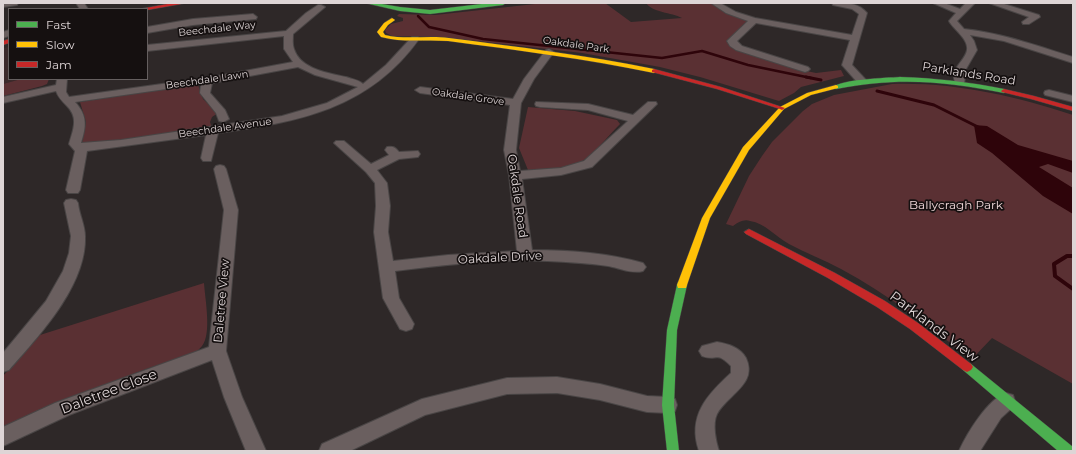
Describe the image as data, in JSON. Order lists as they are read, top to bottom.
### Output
{
  "streets": {
    "street": [
      "Beechdale Way",
      "Oakdale Park",
      "Parklands Road",
      "Beechdale Lawn",
      "Oakdale Grove",
      "Beechdale Avenue",
      "Oakdale Road",
      "Oakdale Drive",
      "Daletree View",
      "Parklands View",
      "Daletree Close"
    ]
  },
  "crossings": [
    ["Oakdale Park", "Parklands Road"],
    ["Oakdale Park", "Beechdale Avenue"],
    ["Oakdale Park", "Oakdale Road"],
    ["Oakdale Grove", "Oakdale Road"],
    ["Oakdale Road", "Oakdale Drive"],
    ["Daletree View", "Daletree Close"]
  ],
  "parks": ["Ballycragh Park"],
  "legend": ["Fast", "Slow", "Jam"]
}
